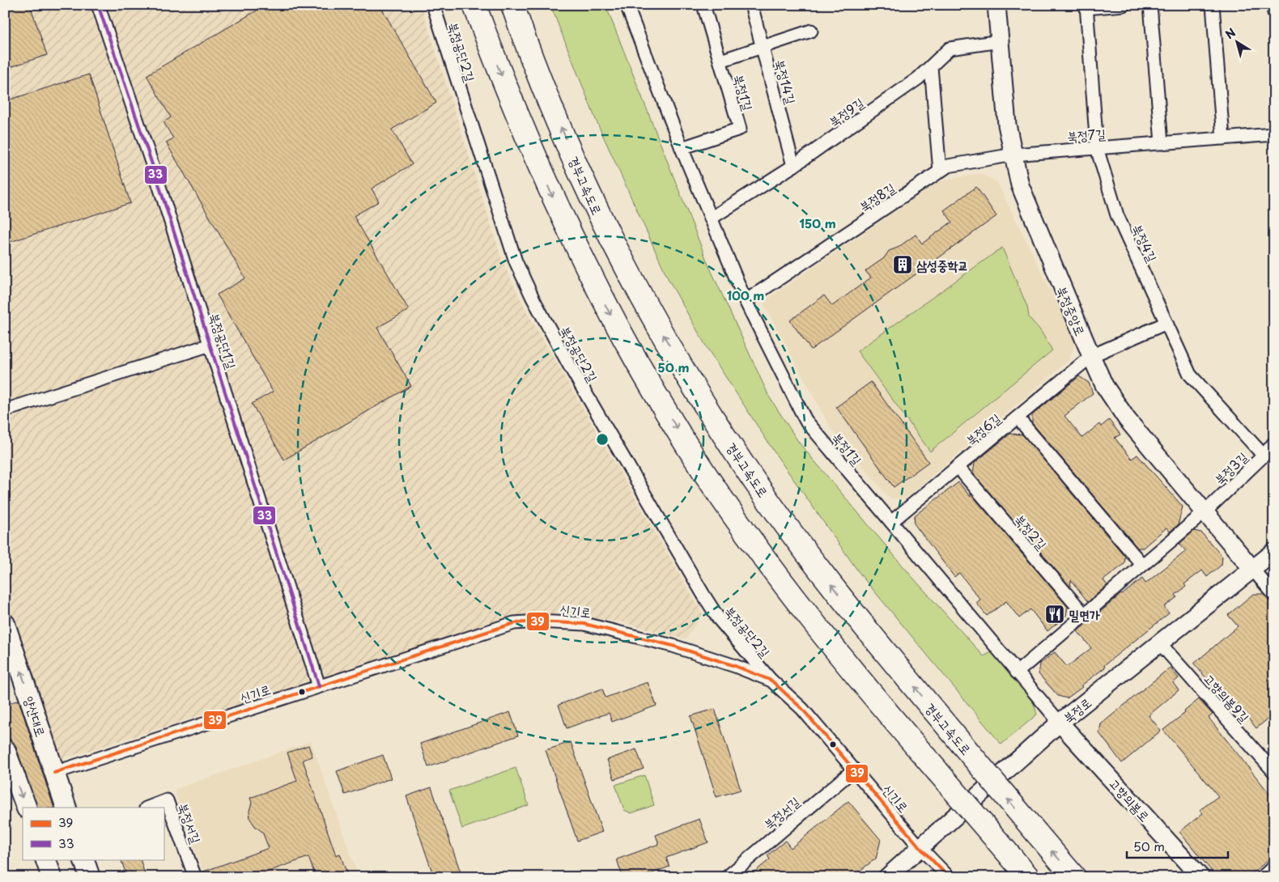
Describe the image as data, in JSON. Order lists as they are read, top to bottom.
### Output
{
  "streets": {
    "highway": ["경부고속도로"],
    "main road": ["양산대로"],
    "street": [
      "북정공단2길",
      "북정14길",
      "북정1길",
      "북정9길",
      "북정7길",
      "북정8길",
      "북정4길",
      "북정중앙로",
      "북정공단1길",
      "북정6길",
      "북정3길",
      "북정2길",
      "신기로",
      "고향의봄9길",
      "북정로",
      "고향의봄로",
      "북정서길"
    ]
  },
  "crossings": [
    ["북정공단2길", "신기로"],
    ["북정14길", "북정9길"],
    ["북정1길", "북정9길"],
    ["북정1길", "북정8길"],
    ["북정1길", "북정6길"],
    ["북정1길", "북정로"],
    ["북정1길", "고향의봄로"],
    ["북정9길", "북정중앙로"],
    ["북정7길", "북정8길"],
    ["북정7길", "북정4길"],
    ["북정7길", "북정중앙로"],
    ["북정8길", "북정중앙로"],
    ["북정4길", "북정6길"],
    ["북정4길", "북정3길"],
    ["북정중앙로", "북정6길"],
    ["북정중앙로", "북정3길"],
    ["북정중앙로", "북정로"],
    ["북정공단1길", "신기로"],
    ["북정6길", "북정2길"],
    ["신기로", "북정로"],
    ["신기로", "양산대로"],
    ["신기로", "북정서길"],
    ["고향의봄9길", "북정로"],
    ["북정로", "고향의봄로"]
  ],
  "one_way": ["양산대로"],
  "places": {
    "building": ["삼성중학교"],
    "restaurant": ["밀면가"]
  },
  "lines": ["transit line 33", "transit line 39"],
  "legend": ["39", "33"],
  "scale_bar": "50 m",
  "north": "top left",
  "rings": ["150 m", "100 m", "50 m"]
}
